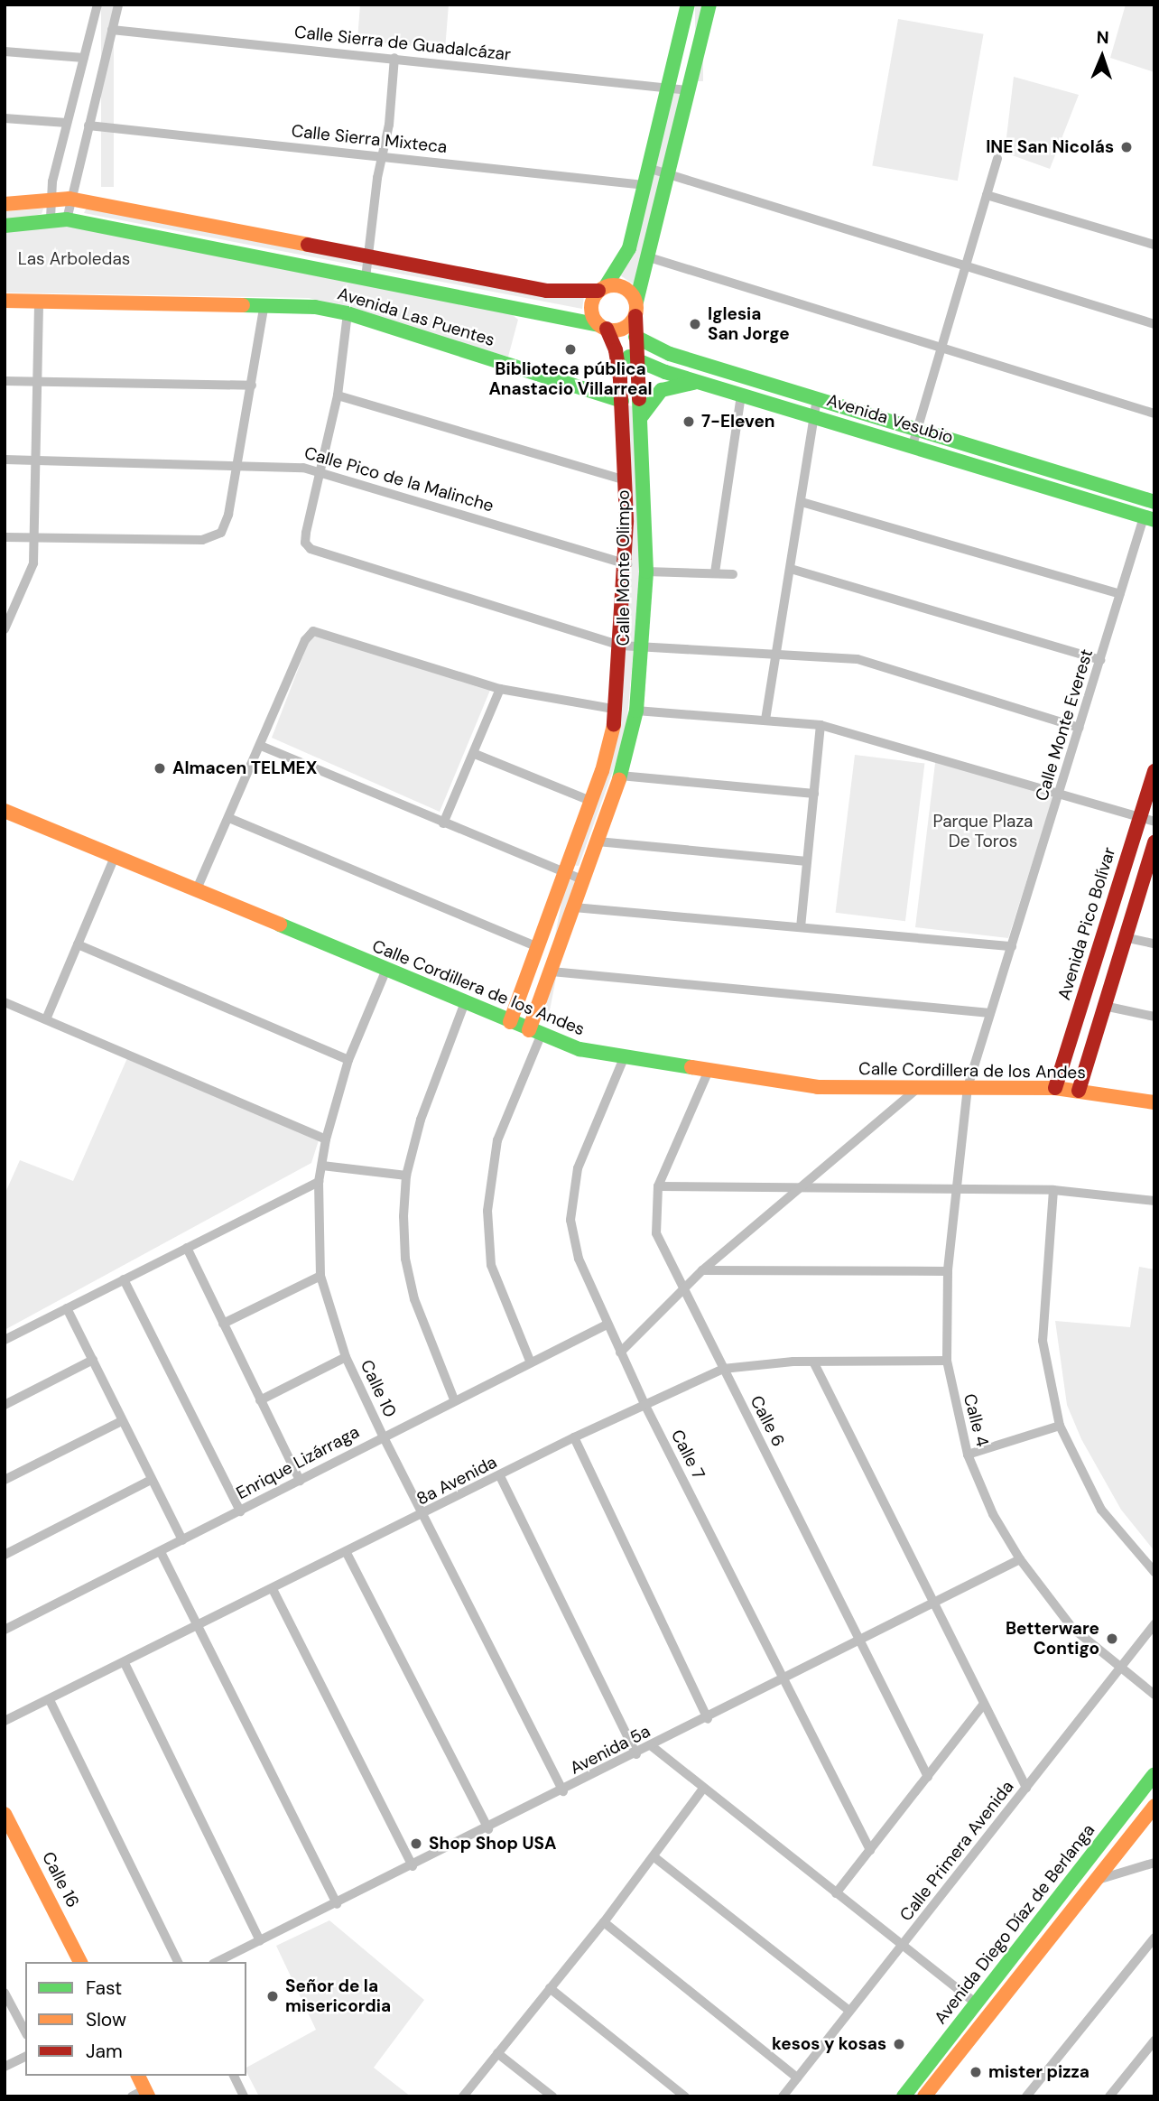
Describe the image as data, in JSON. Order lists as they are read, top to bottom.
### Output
{
  "streets": {
    "street": [
      "Calle Sierra de Guadalcázar",
      "Calle Sierra Mixteca",
      "Avenida Las Puentes",
      "Avenida Vesubio",
      "Calle Pico de la Malinche",
      "Calle Monte Olimpo",
      "Calle Monte Everest",
      "Avenida Pico Bolívar",
      "Calle Cordillera de los Andes",
      "Calle 10",
      "Calle 4",
      "Calle 6",
      "Calle 7",
      "Enrique Lizárraga",
      "8a Avenida",
      "Avenida 5a",
      "Calle Primera Avenida",
      "Calle 16",
      "Avenida Diego Díaz de Berlanga"
    ]
  },
  "crossings": [
    ["Avenida Las Puentes", "Calle Monte Olimpo"],
    ["Avenida Vesubio", "Calle Monte Olimpo"],
    ["Avenida Vesubio", "Calle Monte Everest"],
    ["Calle Pico de la Malinche", "Calle Monte Olimpo"],
    ["Calle Monte Olimpo", "Calle Cordillera de los Andes"],
    ["Calle Monte Everest", "Calle Cordillera de los Andes"],
    ["Calle Monte Everest", "Calle 4"],
    ["Avenida Pico Bolívar", "Calle Cordillera de los Andes"],
    ["Calle Cordillera de los Andes", "Calle 10"],
    ["Calle Cordillera de los Andes", "Calle 4"],
    ["Calle Cordillera de los Andes", "Calle 6"],
    ["Calle Cordillera de los Andes", "Calle 7"],
    ["Calle 10", "Enrique Lizárraga"],
    ["Calle 10", "8a Avenida"],
    ["Calle 10", "Avenida 5a"],
    ["Calle 4", "8a Avenida"],
    ["Calle 4", "Avenida 5a"],
    ["Calle 4", "Calle Primera Avenida"],
    ["Calle 6", "8a Avenida"],
    ["Calle 6", "Avenida 5a"],
    ["Calle 7", "Enrique Lizárraga"],
    ["Calle 7", "8a Avenida"],
    ["Calle 7", "Avenida 5a"]
  ],
  "parks": ["Las Arboledas", "Parque Plaza De Toros"],
  "places": [
    "INE San Nicolás",
    "Iglesia San Jorge",
    "Biblioteca pública Anastacio Villarreal",
    "7-Eleven",
    "Almacen TELMEX",
    "Betterware Contigo",
    "Shop Shop USA",
    "Señor de la misericordia",
    "kesos y kosas",
    "mister pizza"
  ],
  "legend": ["Fast", "Slow", "Jam"],
  "north": "top"
}
